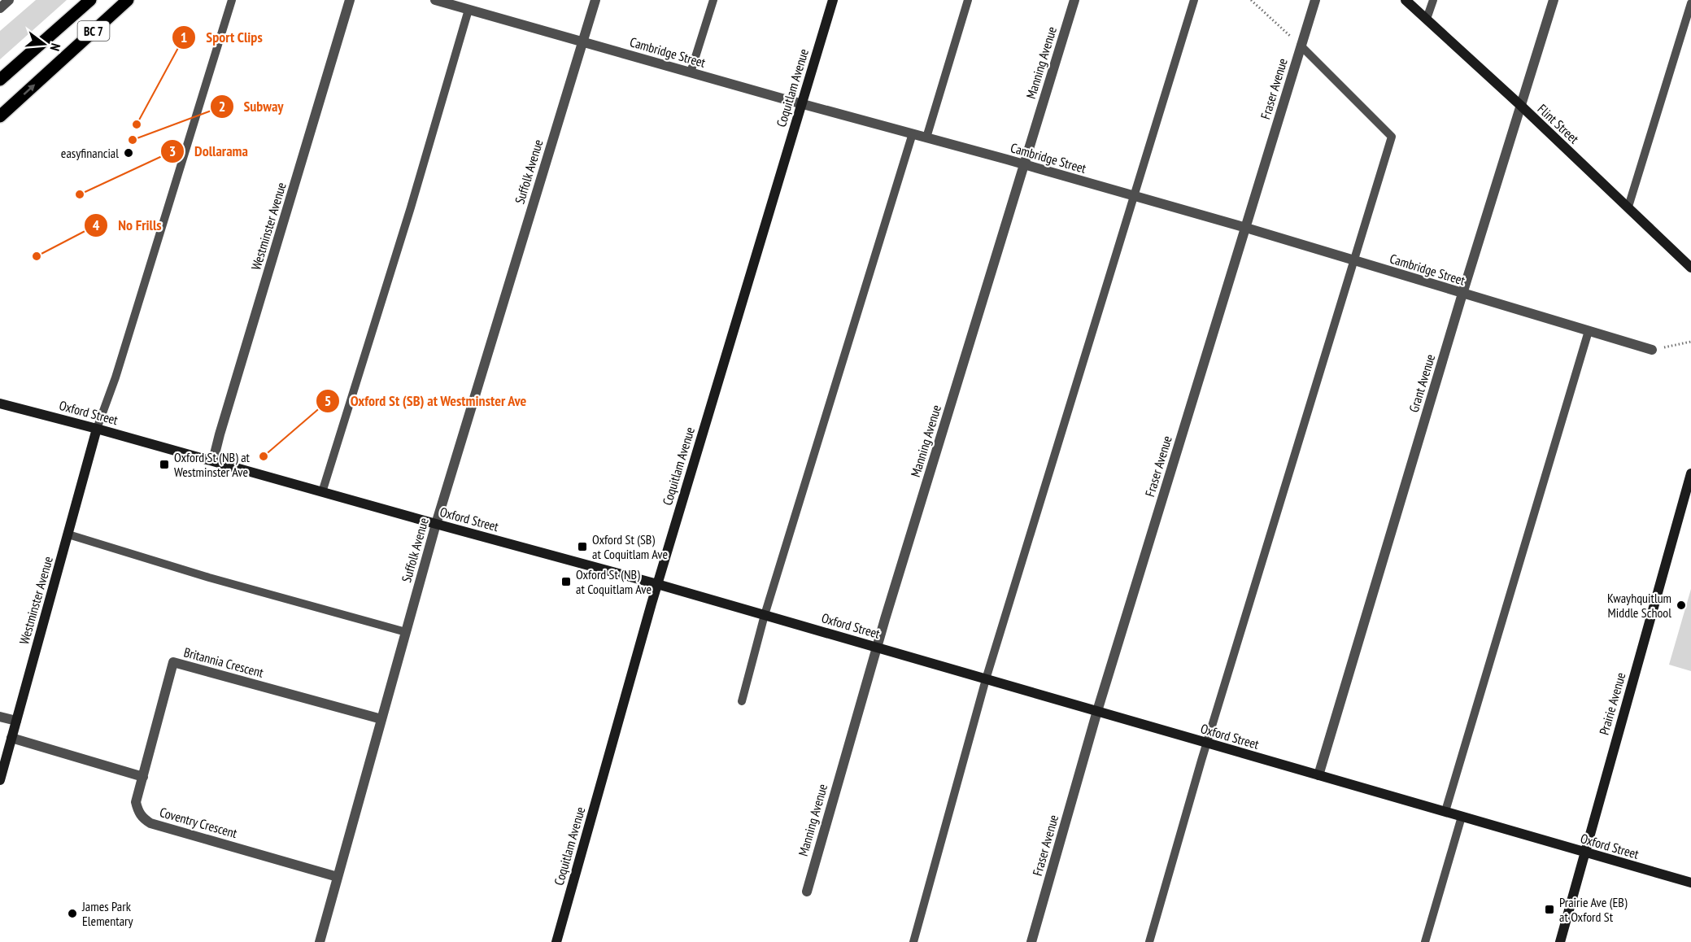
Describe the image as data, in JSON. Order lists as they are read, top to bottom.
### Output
{
  "streets": {
    "main road": [
      "BC 7",
      "Coquitlam Avenue",
      "Flint Street",
      "Westminster Avenue",
      "Oxford Street",
      "Prairie Avenue"
    ],
    "street": [
      "Cambridge Street",
      "Manning Avenue",
      "Fraser Avenue",
      "Suffolk Avenue",
      "Grant Avenue",
      "Britannia Crescent",
      "Coventry Crescent"
    ]
  },
  "crossings": [
    ["Cambridge Street", "Manning Avenue"],
    ["Cambridge Street", "Coquitlam Avenue"],
    ["Cambridge Street", "Fraser Avenue"],
    ["Cambridge Street", "Suffolk Avenue"],
    ["Cambridge Street", "Grant Avenue"],
    ["Manning Avenue", "Oxford Street"],
    ["Coquitlam Avenue", "Oxford Street"],
    ["Fraser Avenue", "Oxford Street"],
    ["Flint Street", "Grant Avenue"],
    ["Suffolk Avenue", "Oxford Street"],
    ["Suffolk Avenue", "Britannia Crescent"],
    ["Suffolk Avenue", "Coventry Crescent"],
    ["Westminster Avenue", "Oxford Street"],
    ["Grant Avenue", "Oxford Street"],
    ["Oxford Street", "Prairie Avenue"],
    ["Britannia Crescent", "Coventry Crescent"]
  ],
  "places": {
    "other": [
      "Sport Clips",
      "Subway",
      "easyfinancial",
      "Dollarama",
      "No Frills",
      "Oxford St (SB) at Westminster Ave",
      "Kwayhquitlum Middle School",
      "James Park Elementary"
    ],
    "transit": [
      "Oxford St (NB) at Westminster Ave",
      "Oxford St (SB) at Coquitlam Ave",
      "Oxford St (NB) at Coquitlam Ave",
      "Prairie Ave (EB) at Oxford St"
    ]
  },
  "north": "right"
}
